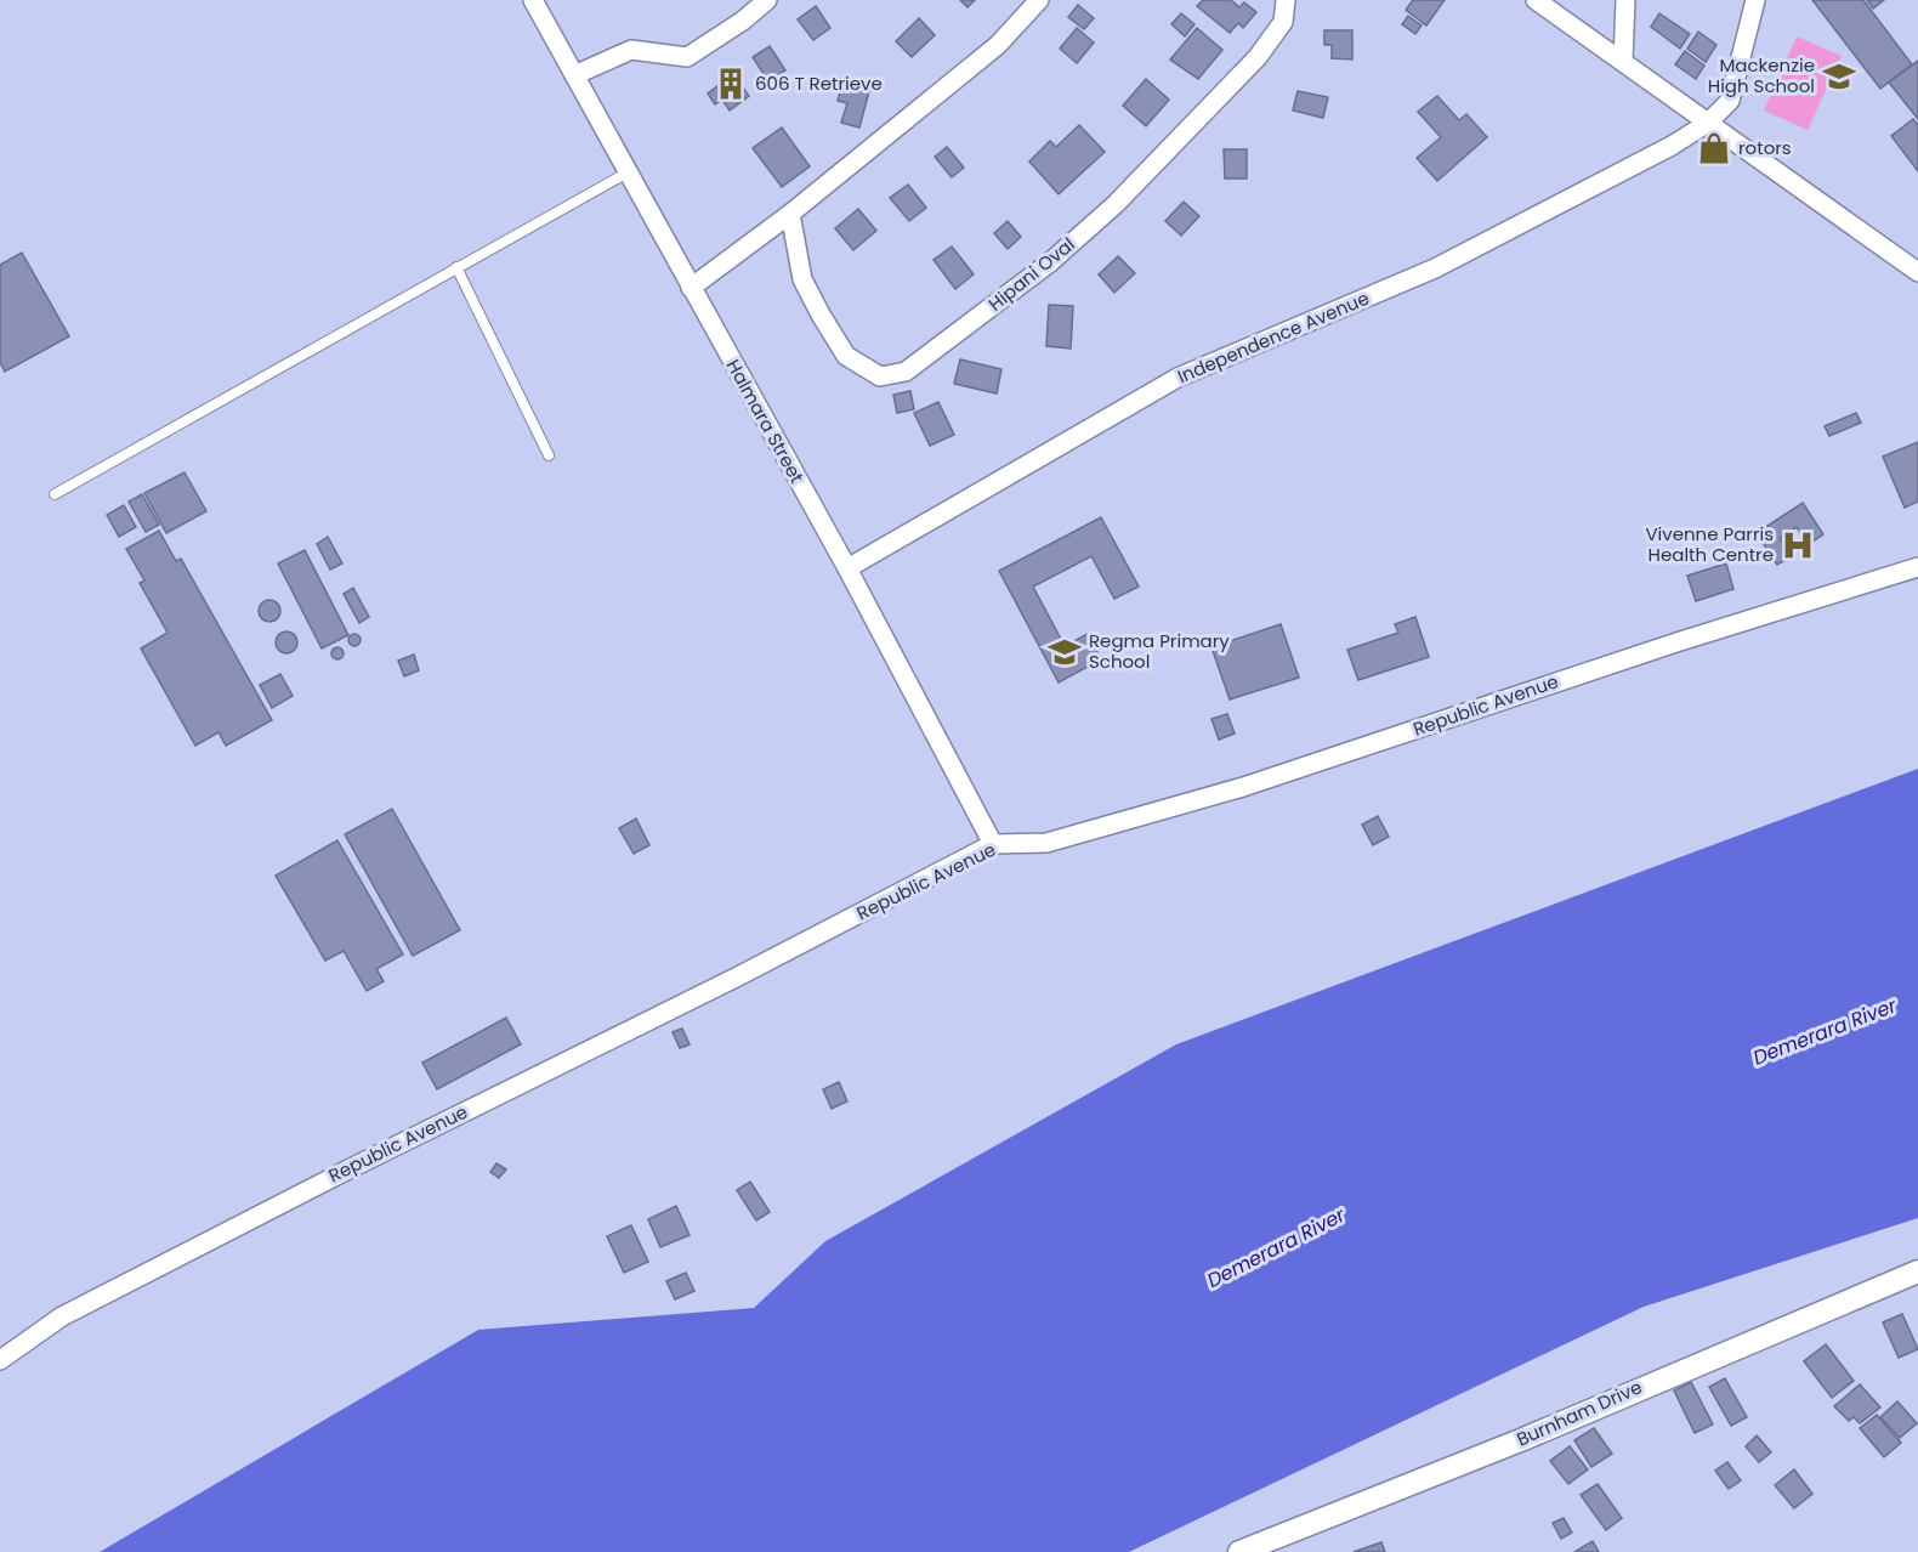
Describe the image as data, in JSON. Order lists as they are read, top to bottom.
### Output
{
  "streets": {
    "street": [
      "Hipani Oval",
      "Independence Avenue",
      "Halmara Street",
      "Republic Avenue",
      "Burnham Drive"
    ]
  },
  "crossings": [
    ["Independence Avenue", "Halmara Street"],
    ["Halmara Street", "Republic Avenue"]
  ],
  "water": ["Demerara River"],
  "places": {
    "school or university": ["Mackenzie High School", "Regma Primary School"],
    "building": ["606 T Retrieve"],
    "shop": ["rotors"],
    "hospital": ["Vivenne Parris Health Centre"]
  }
}
